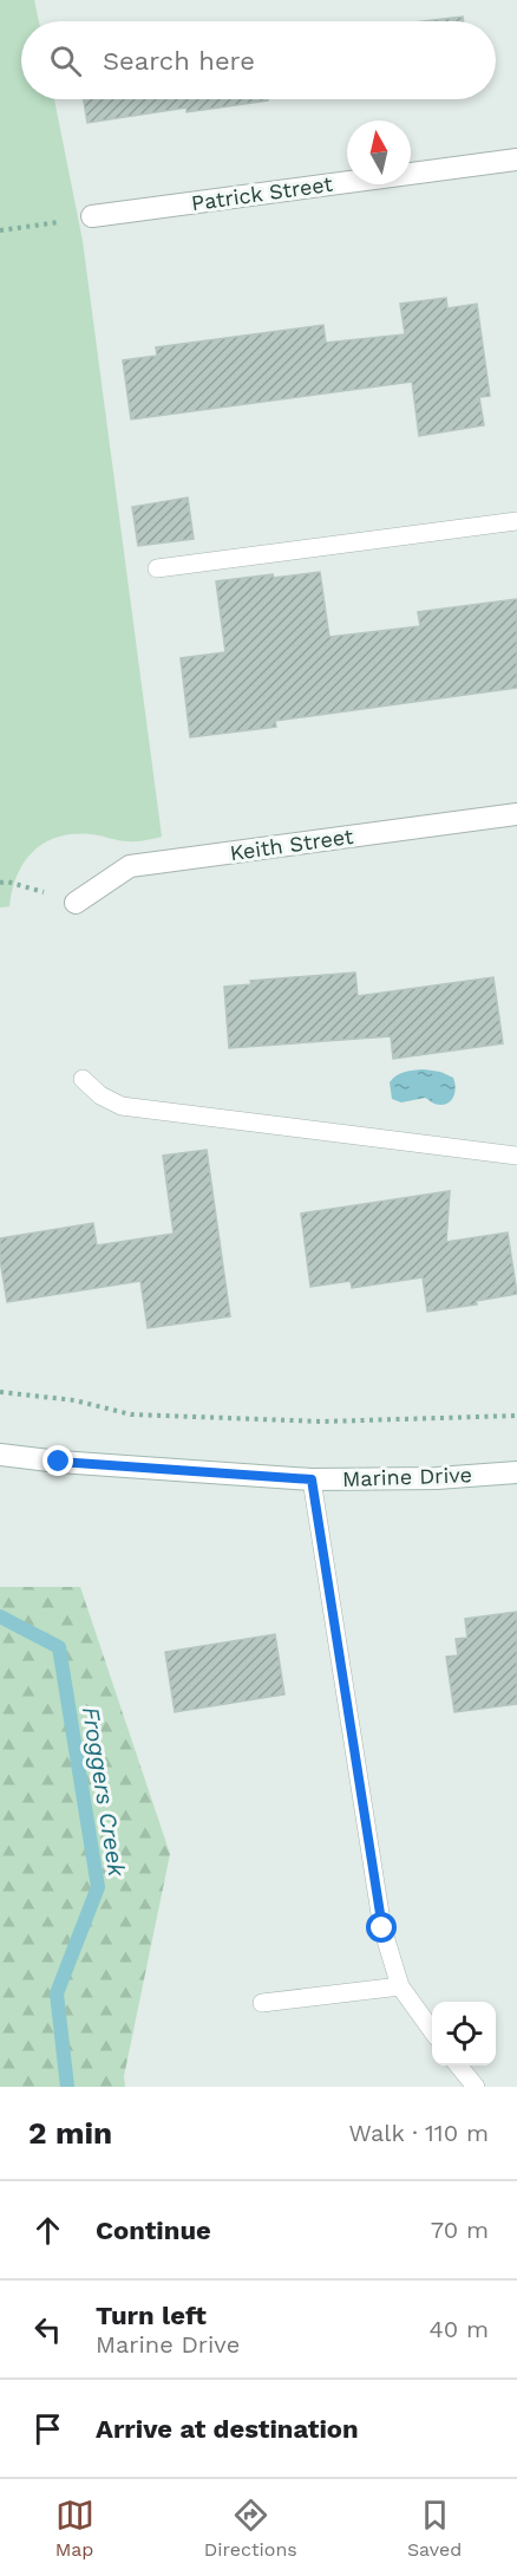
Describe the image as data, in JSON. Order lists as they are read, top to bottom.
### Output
{
  "streets": {
    "street": ["Patrick Street", "Keith Street", "Marine Drive"]
  },
  "water": ["Froggers Creek"],
  "north": "top",
  "page": {
    "search": "Search here",
    "heading": ["2 min", "Walk · 110 m"],
    "list": [
      ["Continue", "70 m"],
      ["Turn left", "Marine Drive", "40 m"],
      "Arrive at destination"
    ],
    "nav": ["Map", "Directions", "Saved"]
  }
}
